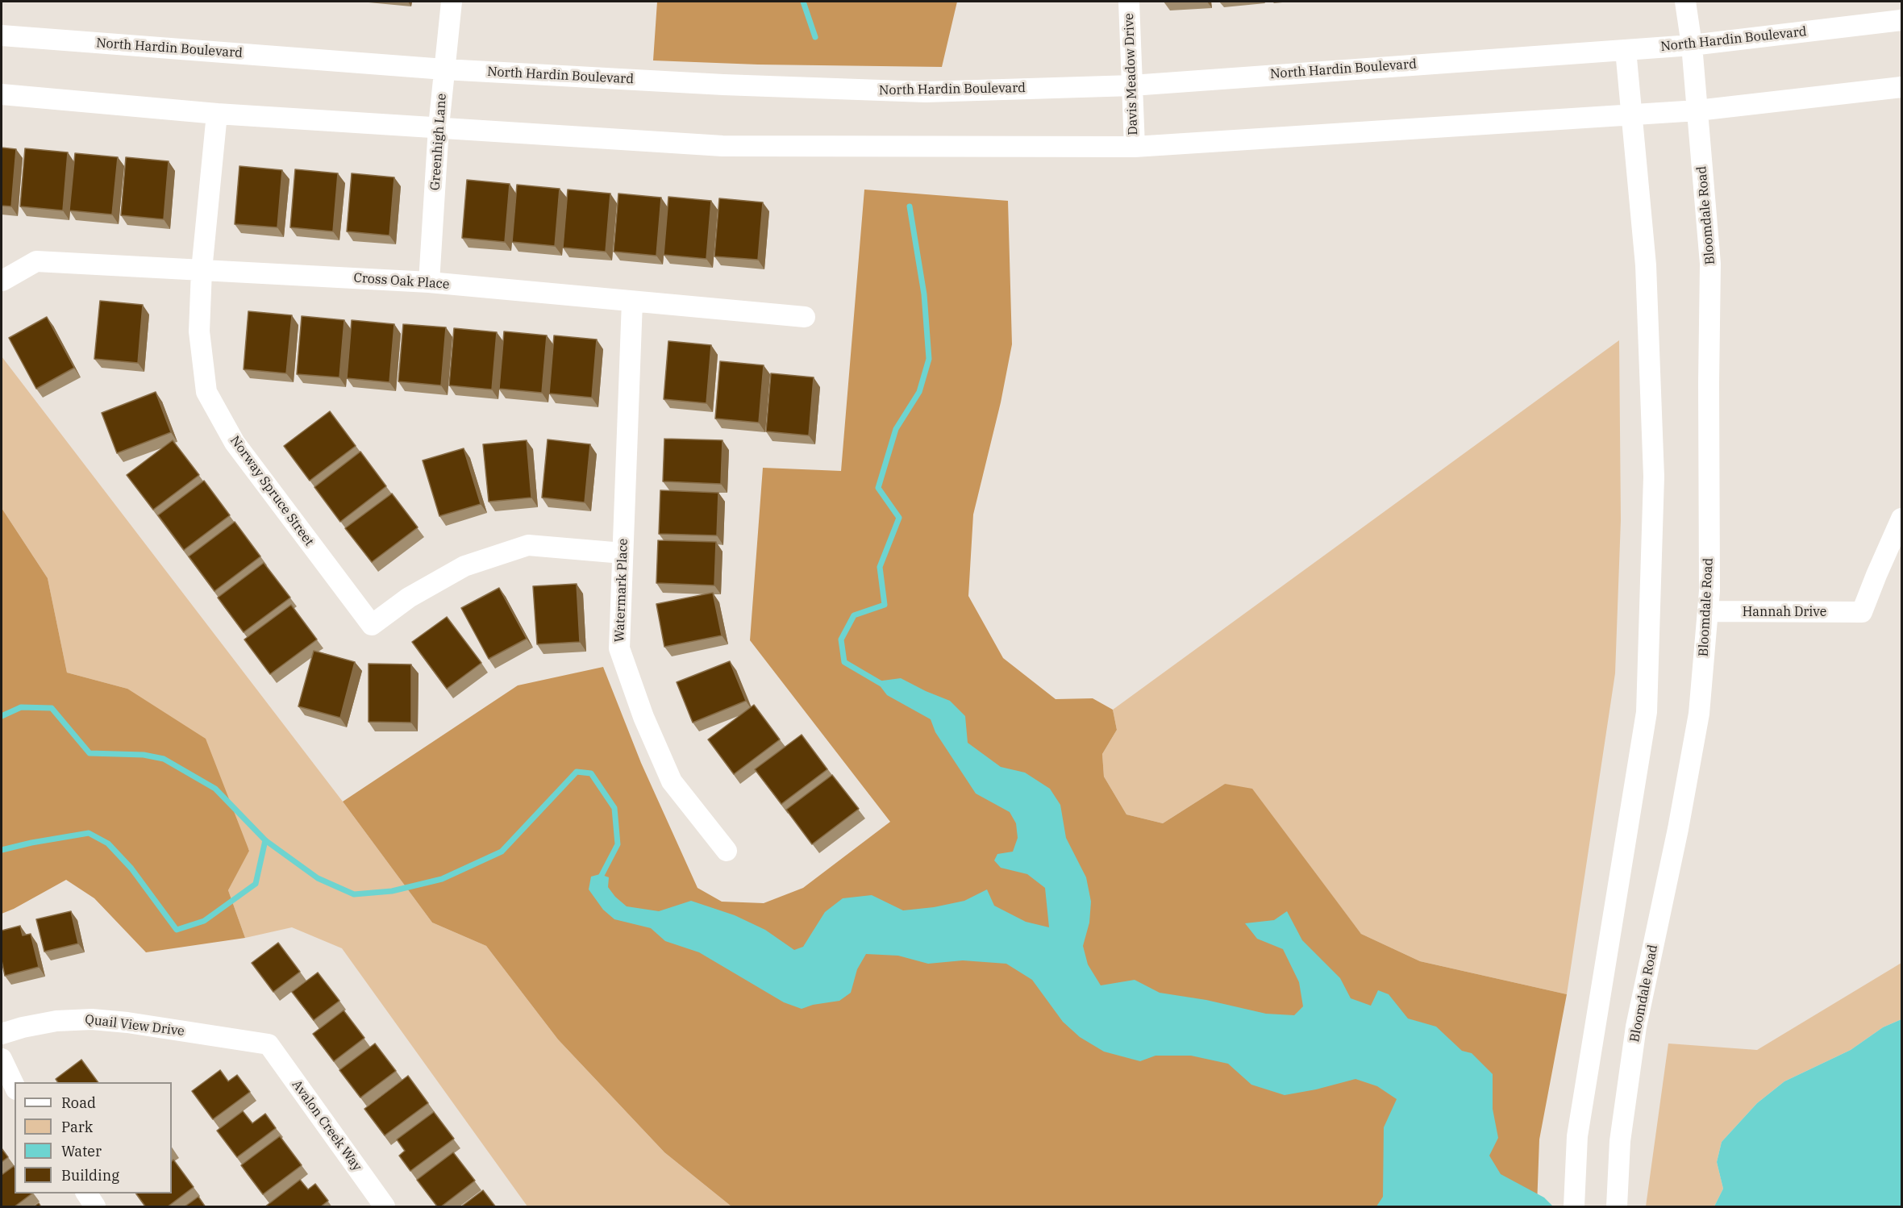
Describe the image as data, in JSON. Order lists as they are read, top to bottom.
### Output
{
  "streets": {
    "street": [
      "North Hardin Boulevard",
      "Davis Meadow Drive",
      "Greenhigh Lane",
      "Bloomdale Road",
      "Cross Oak Place",
      "Norway Spruce Street",
      "Watermark Place",
      "Hannah Drive",
      "Quail View Drive",
      "Avalon Creek Way"
    ]
  },
  "crossings": [
    ["North Hardin Boulevard", "Davis Meadow Drive"],
    ["North Hardin Boulevard", "Greenhigh Lane"],
    ["North Hardin Boulevard", "Bloomdale Road"],
    ["Greenhigh Lane", "Cross Oak Place"],
    ["Bloomdale Road", "Hannah Drive"],
    ["Cross Oak Place", "Norway Spruce Street"],
    ["Cross Oak Place", "Watermark Place"],
    ["Norway Spruce Street", "Watermark Place"],
    ["Quail View Drive", "Avalon Creek Way"]
  ],
  "legend": [
    "Road",
    "Park",
    "Water",
    "Building"
  ]
}
